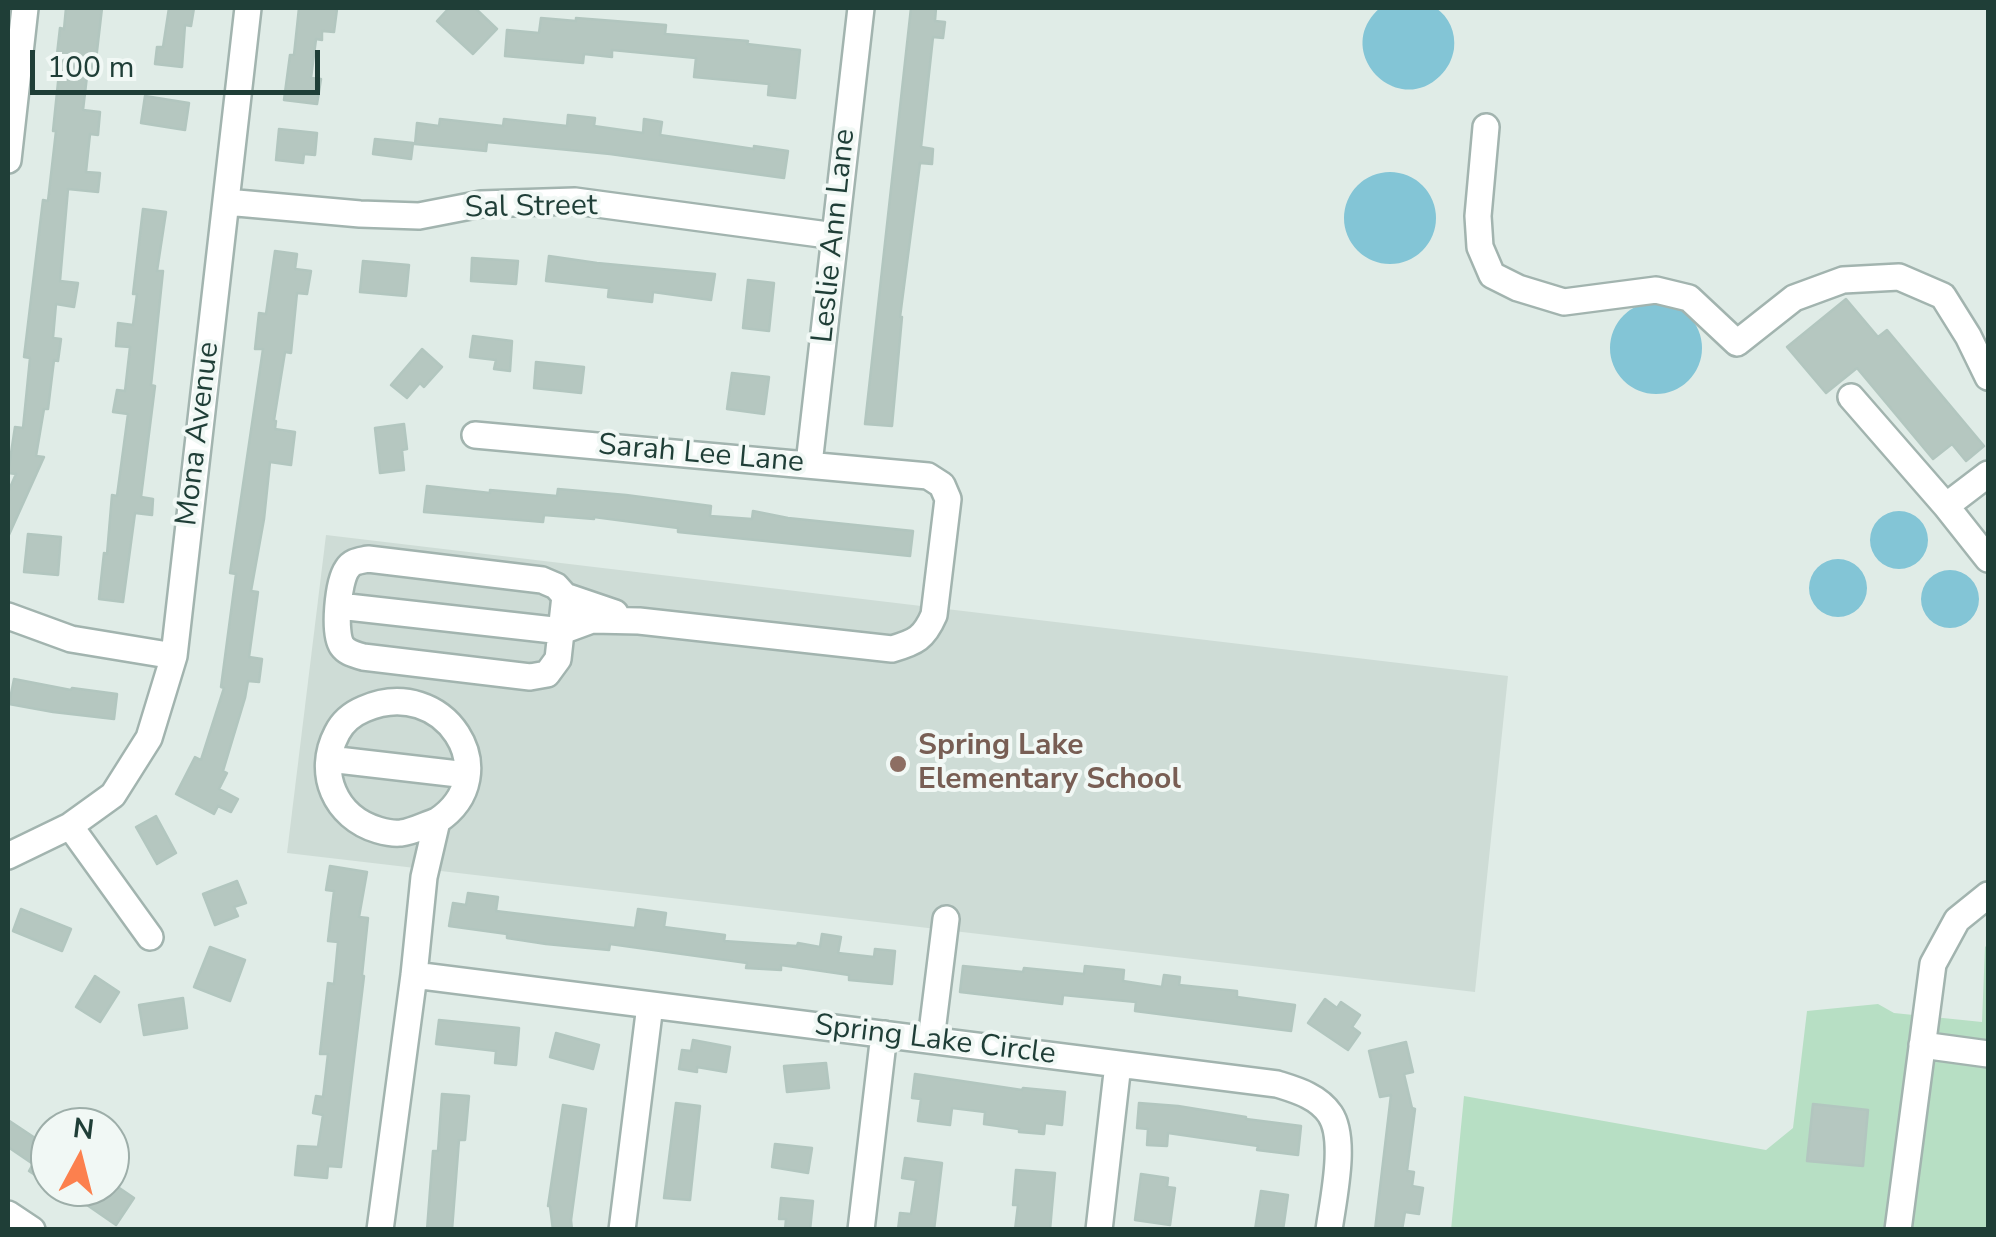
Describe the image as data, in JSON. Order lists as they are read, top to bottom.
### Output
{
  "streets": {
    "street": [
      "Sal Street",
      "Leslie Ann Lane",
      "Mona Avenue",
      "Sarah Lee Lane",
      "Spring Lake Circle"
    ]
  },
  "crossings": [
    ["Sal Street", "Leslie Ann Lane"],
    ["Sal Street", "Mona Avenue"],
    ["Leslie Ann Lane", "Sarah Lee Lane"]
  ],
  "places": ["Spring Lake Elementary School"],
  "scale_bar": "100 m",
  "north": "top"
}
